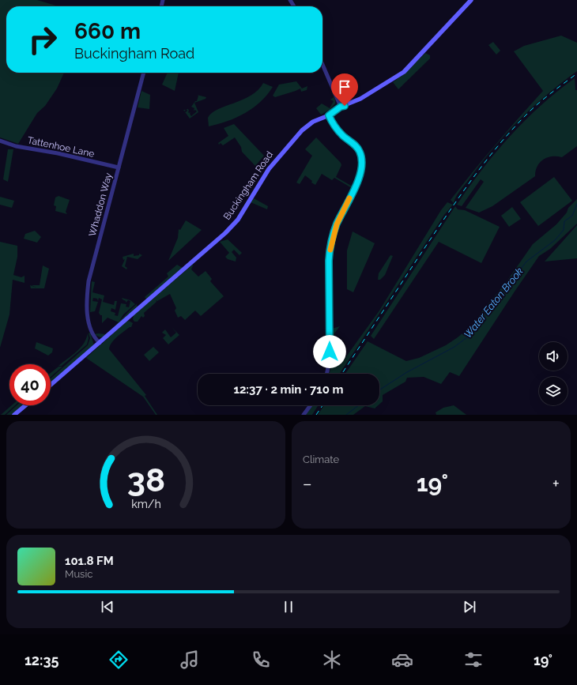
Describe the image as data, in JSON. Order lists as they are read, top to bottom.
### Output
{
  "streets": {
    "main road": ["Buckingham Road"],
    "street": ["Tattenhoe Lane", "Whaddon Way"]
  },
  "crossings": [
    ["Tattenhoe Lane", "Whaddon Way"],
    ["Buckingham Road", "Whaddon Way"]
  ],
  "water": ["Water Eaton Brook"],
  "page": {
    "turn": ["660 m", "Buckingham Road"],
    "limit": "40",
    "trip": "12:37 · 2 min · 710 m",
    "tile": "Climate",
    "heat": ["−", "19°", "+"],
    "song": ["101.8 FM", "Music"],
    "tabs": ["12:35", "19°"],
    "gauge": ["38", "km/h"]
  }
}
